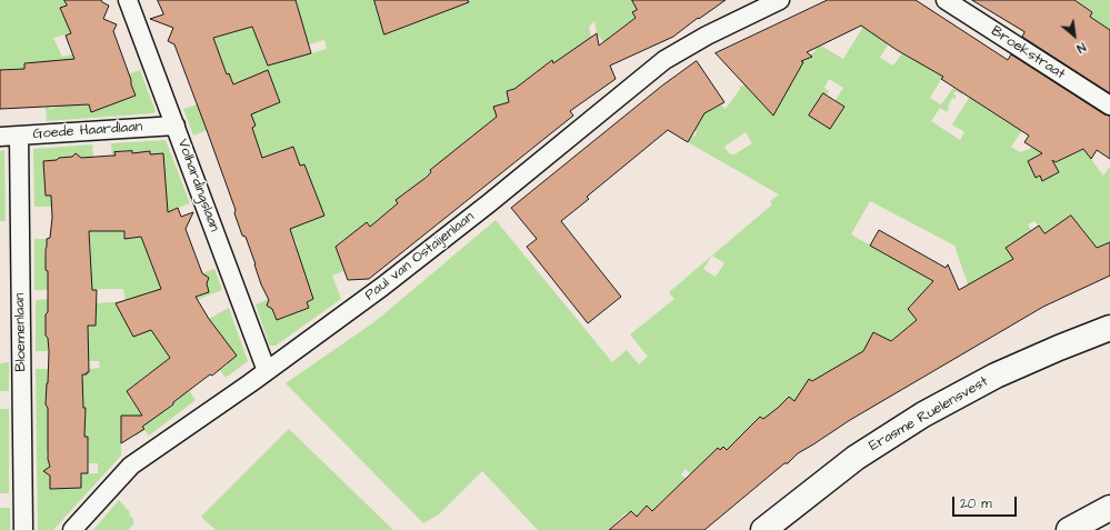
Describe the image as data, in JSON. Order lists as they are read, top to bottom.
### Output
{
  "streets": {
    "main road": ["Erasme Ruelensvest"],
    "street": [
      "Broekstraat",
      "Goede Haardlaan",
      "Volhardingslaan",
      "Paul van Ostaijenlaan",
      "Bloemenlaan"
    ]
  },
  "crossings": [
    ["Goede Haardlaan", "Volhardingslaan"],
    ["Goede Haardlaan", "Bloemenlaan"],
    ["Volhardingslaan", "Paul van Ostaijenlaan"]
  ],
  "scale_bar": "20 m",
  "north": "bottom right"
}
